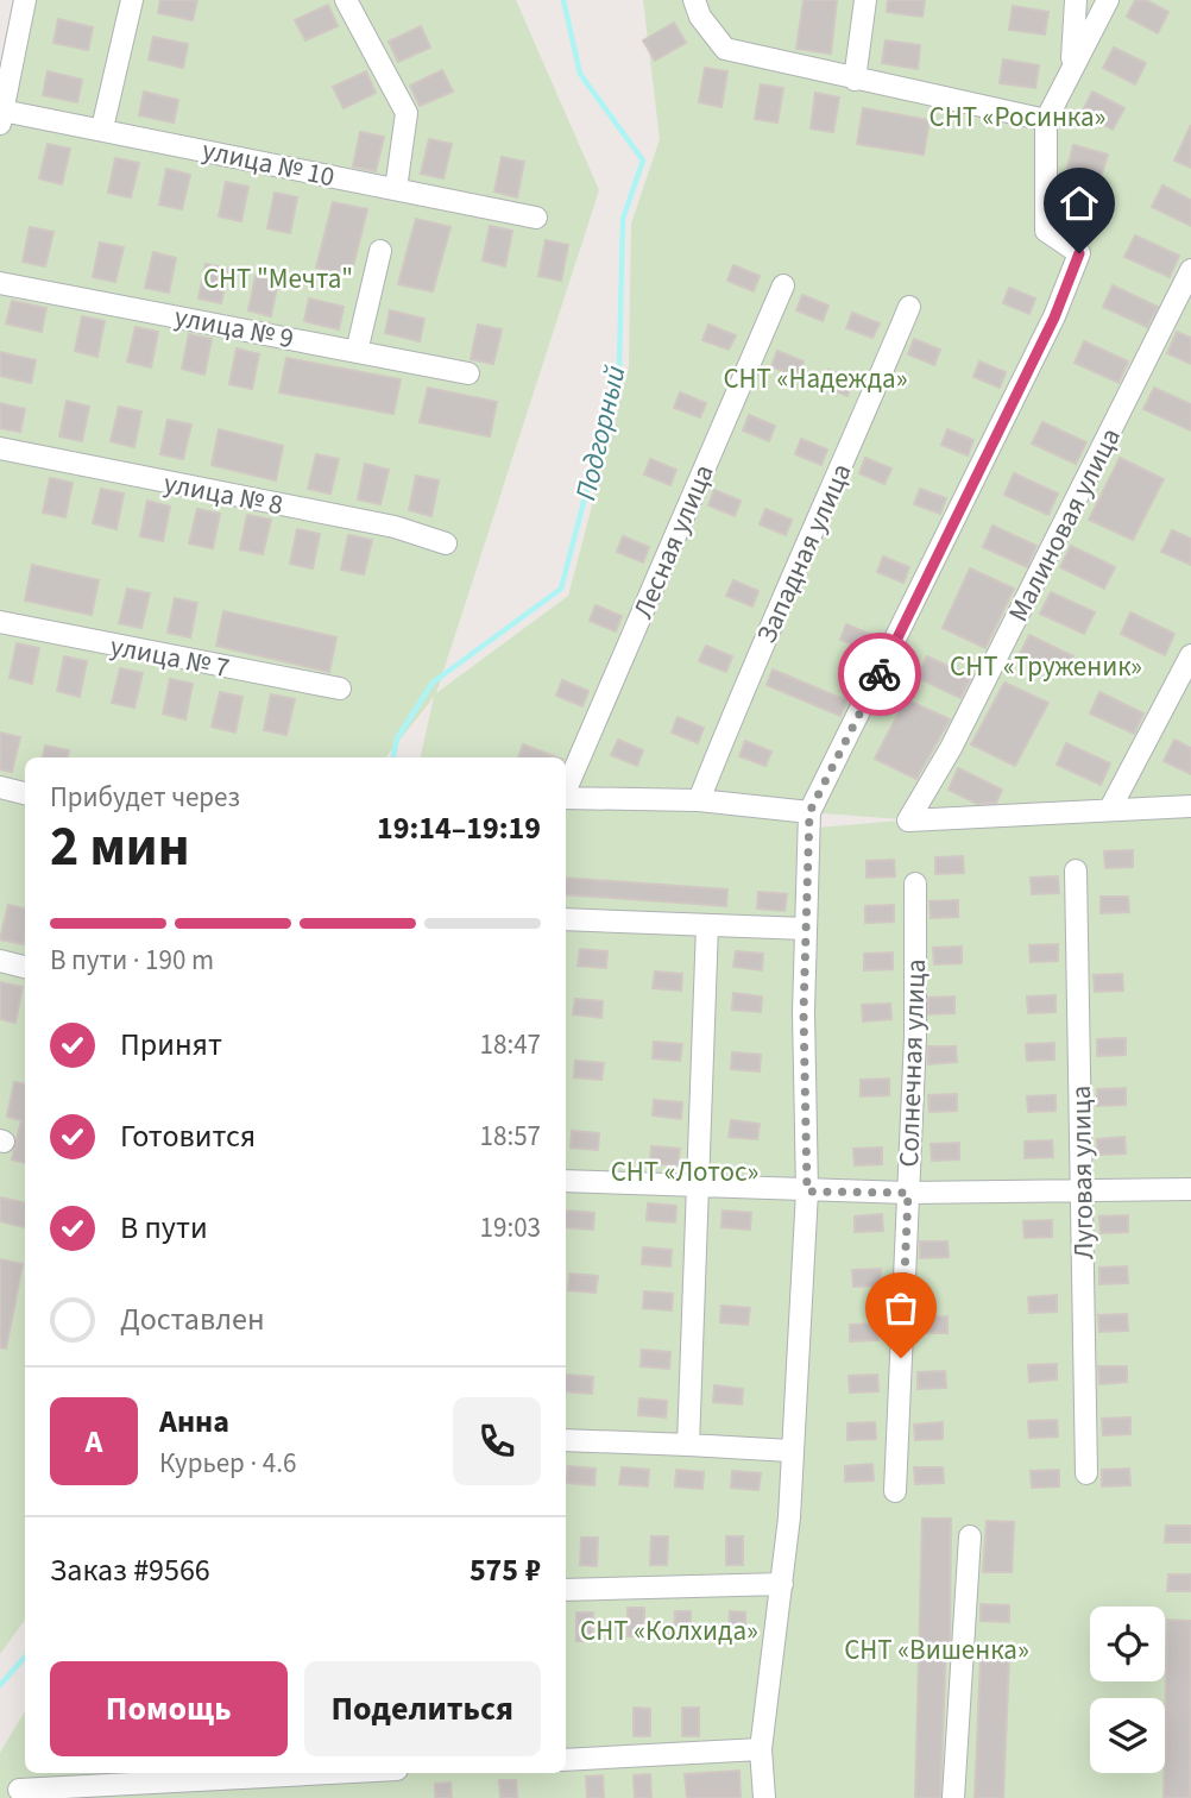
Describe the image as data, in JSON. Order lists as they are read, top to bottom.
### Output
{
  "streets": {
    "street": [
      "улица № 10",
      "улица № 9",
      "улица № 8",
      "Малиновая улица",
      "Лесная улица",
      "Западная улица",
      "улица № 7",
      "Солнечная улица",
      "Луговая улица"
    ]
  },
  "water": ["Подгорный"],
  "parks": [
    "СНТ «Росинка»",
    "СНТ \"Мечта\"",
    "СНТ «Надежда»",
    "СНТ «Труженик»",
    "СНТ «Лотос»",
    "СНТ «Колхида»",
    "СНТ «Вишенка»"
  ],
  "page": {
    "heading": ["2 мин", "Прибудет через", "19:14–19:19"],
    "panel": [
      "Анна",
      "Курьер · 4.6",
      "Заказ #9566",
      "575 ₽"
    ],
    "bar": "В пути · 190 m",
    "list": [
      ["Принят", "18:47"],
      ["Готовится", "18:57"],
      ["В пути", "19:03"],
      "Доставлен"
    ],
    "round": "А",
    "buttons": ["Помощь", "Поделиться"]
  }
}
